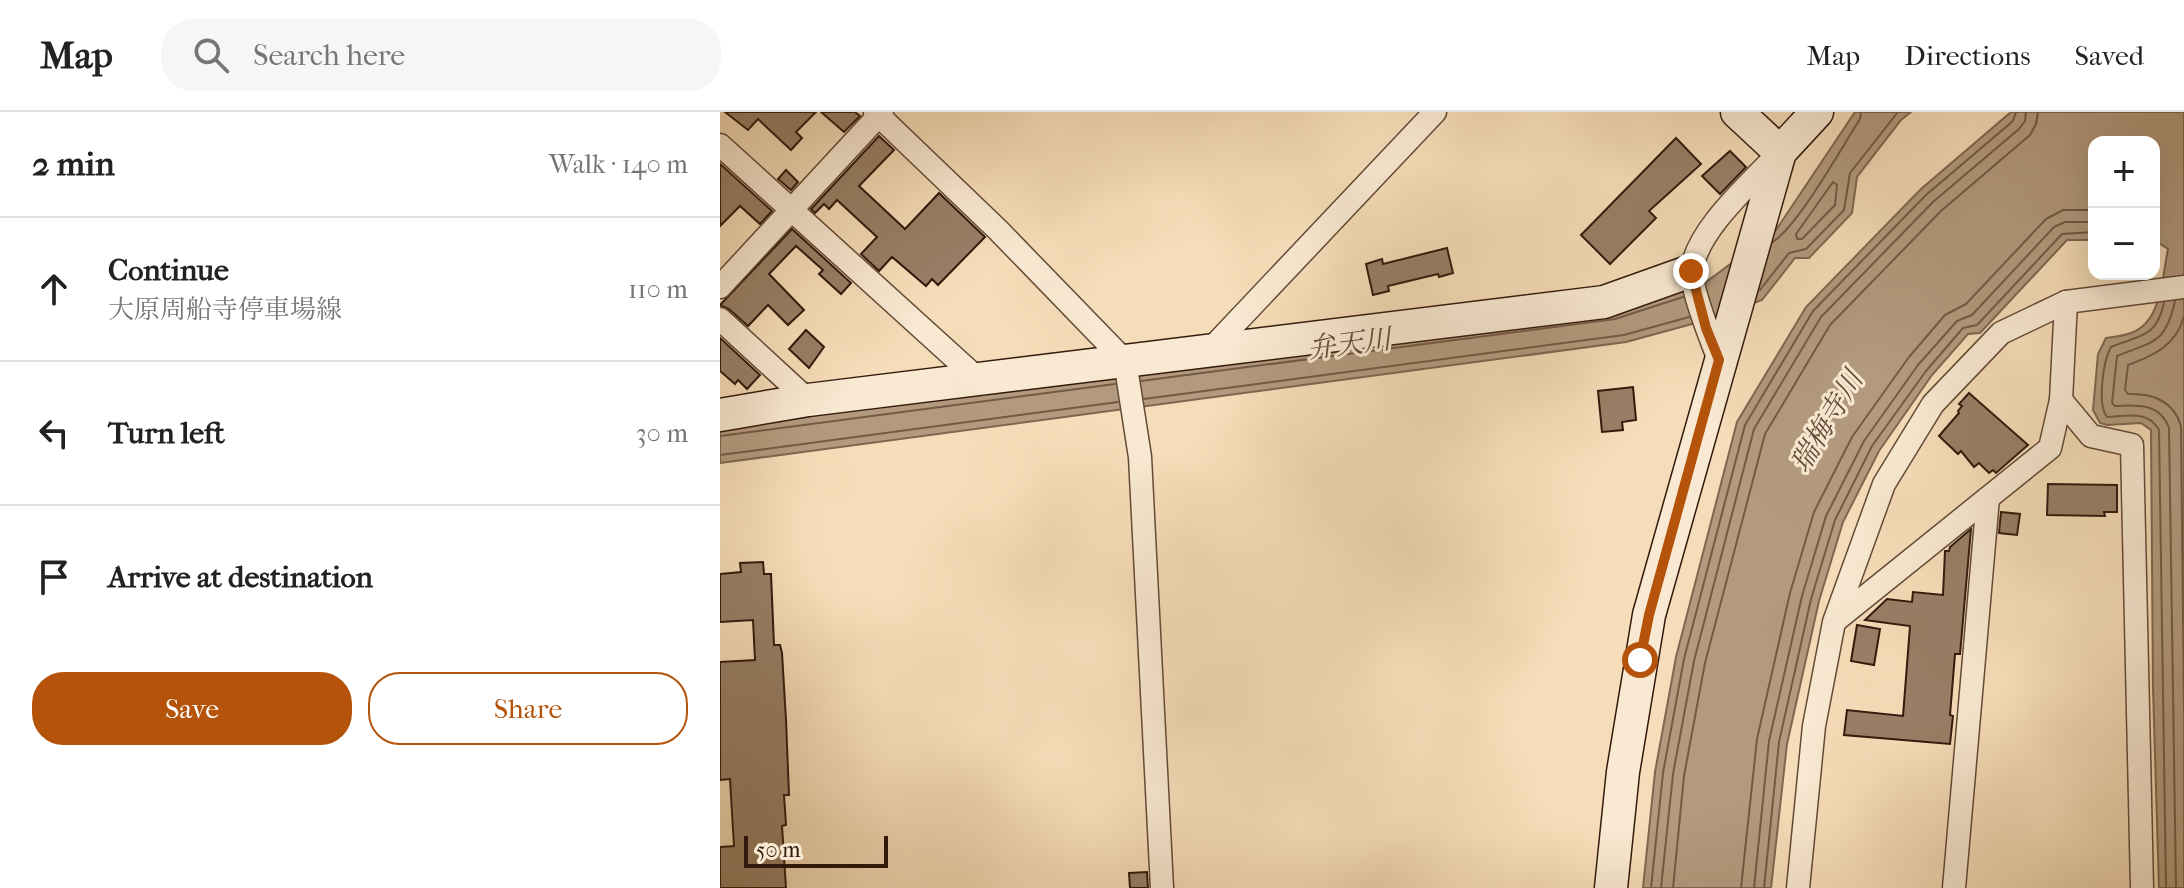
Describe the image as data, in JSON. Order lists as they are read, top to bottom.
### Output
{
  "water": ["弁天川", "瑞梅寺川"],
  "scale_bar": "50 m",
  "page": {
    "header": "Map",
    "search": "Search here",
    "nav": ["Map", "Directions", "Saved"],
    "heading": ["2 min", "Walk · 140 m"],
    "map_buttons": ["+", "−"],
    "list": [
      ["Continue", "大原周船寺停車場線", "110 m"],
      ["Turn left", "30 m"],
      "Arrive at destination"
    ],
    "buttons": ["Save", "Share"],
    "scale": "50 m"
  }
}
